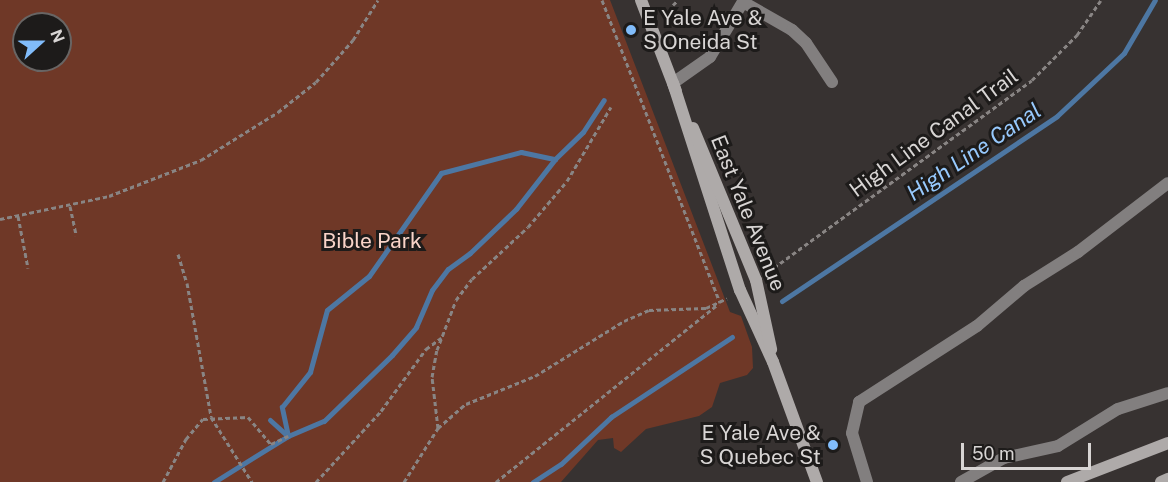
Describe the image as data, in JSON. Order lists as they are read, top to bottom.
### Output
{
  "streets": {
    "main road": ["East Yale Avenue"],
    "path": ["High Line Canal Trail"]
  },
  "water": ["High Line Canal"],
  "parks": ["Bible Park"],
  "places": ["E Yale Ave & S Oneida St", "E Yale Ave & S Quebec St"],
  "scale_bar": "50 m",
  "north": "right"
}
